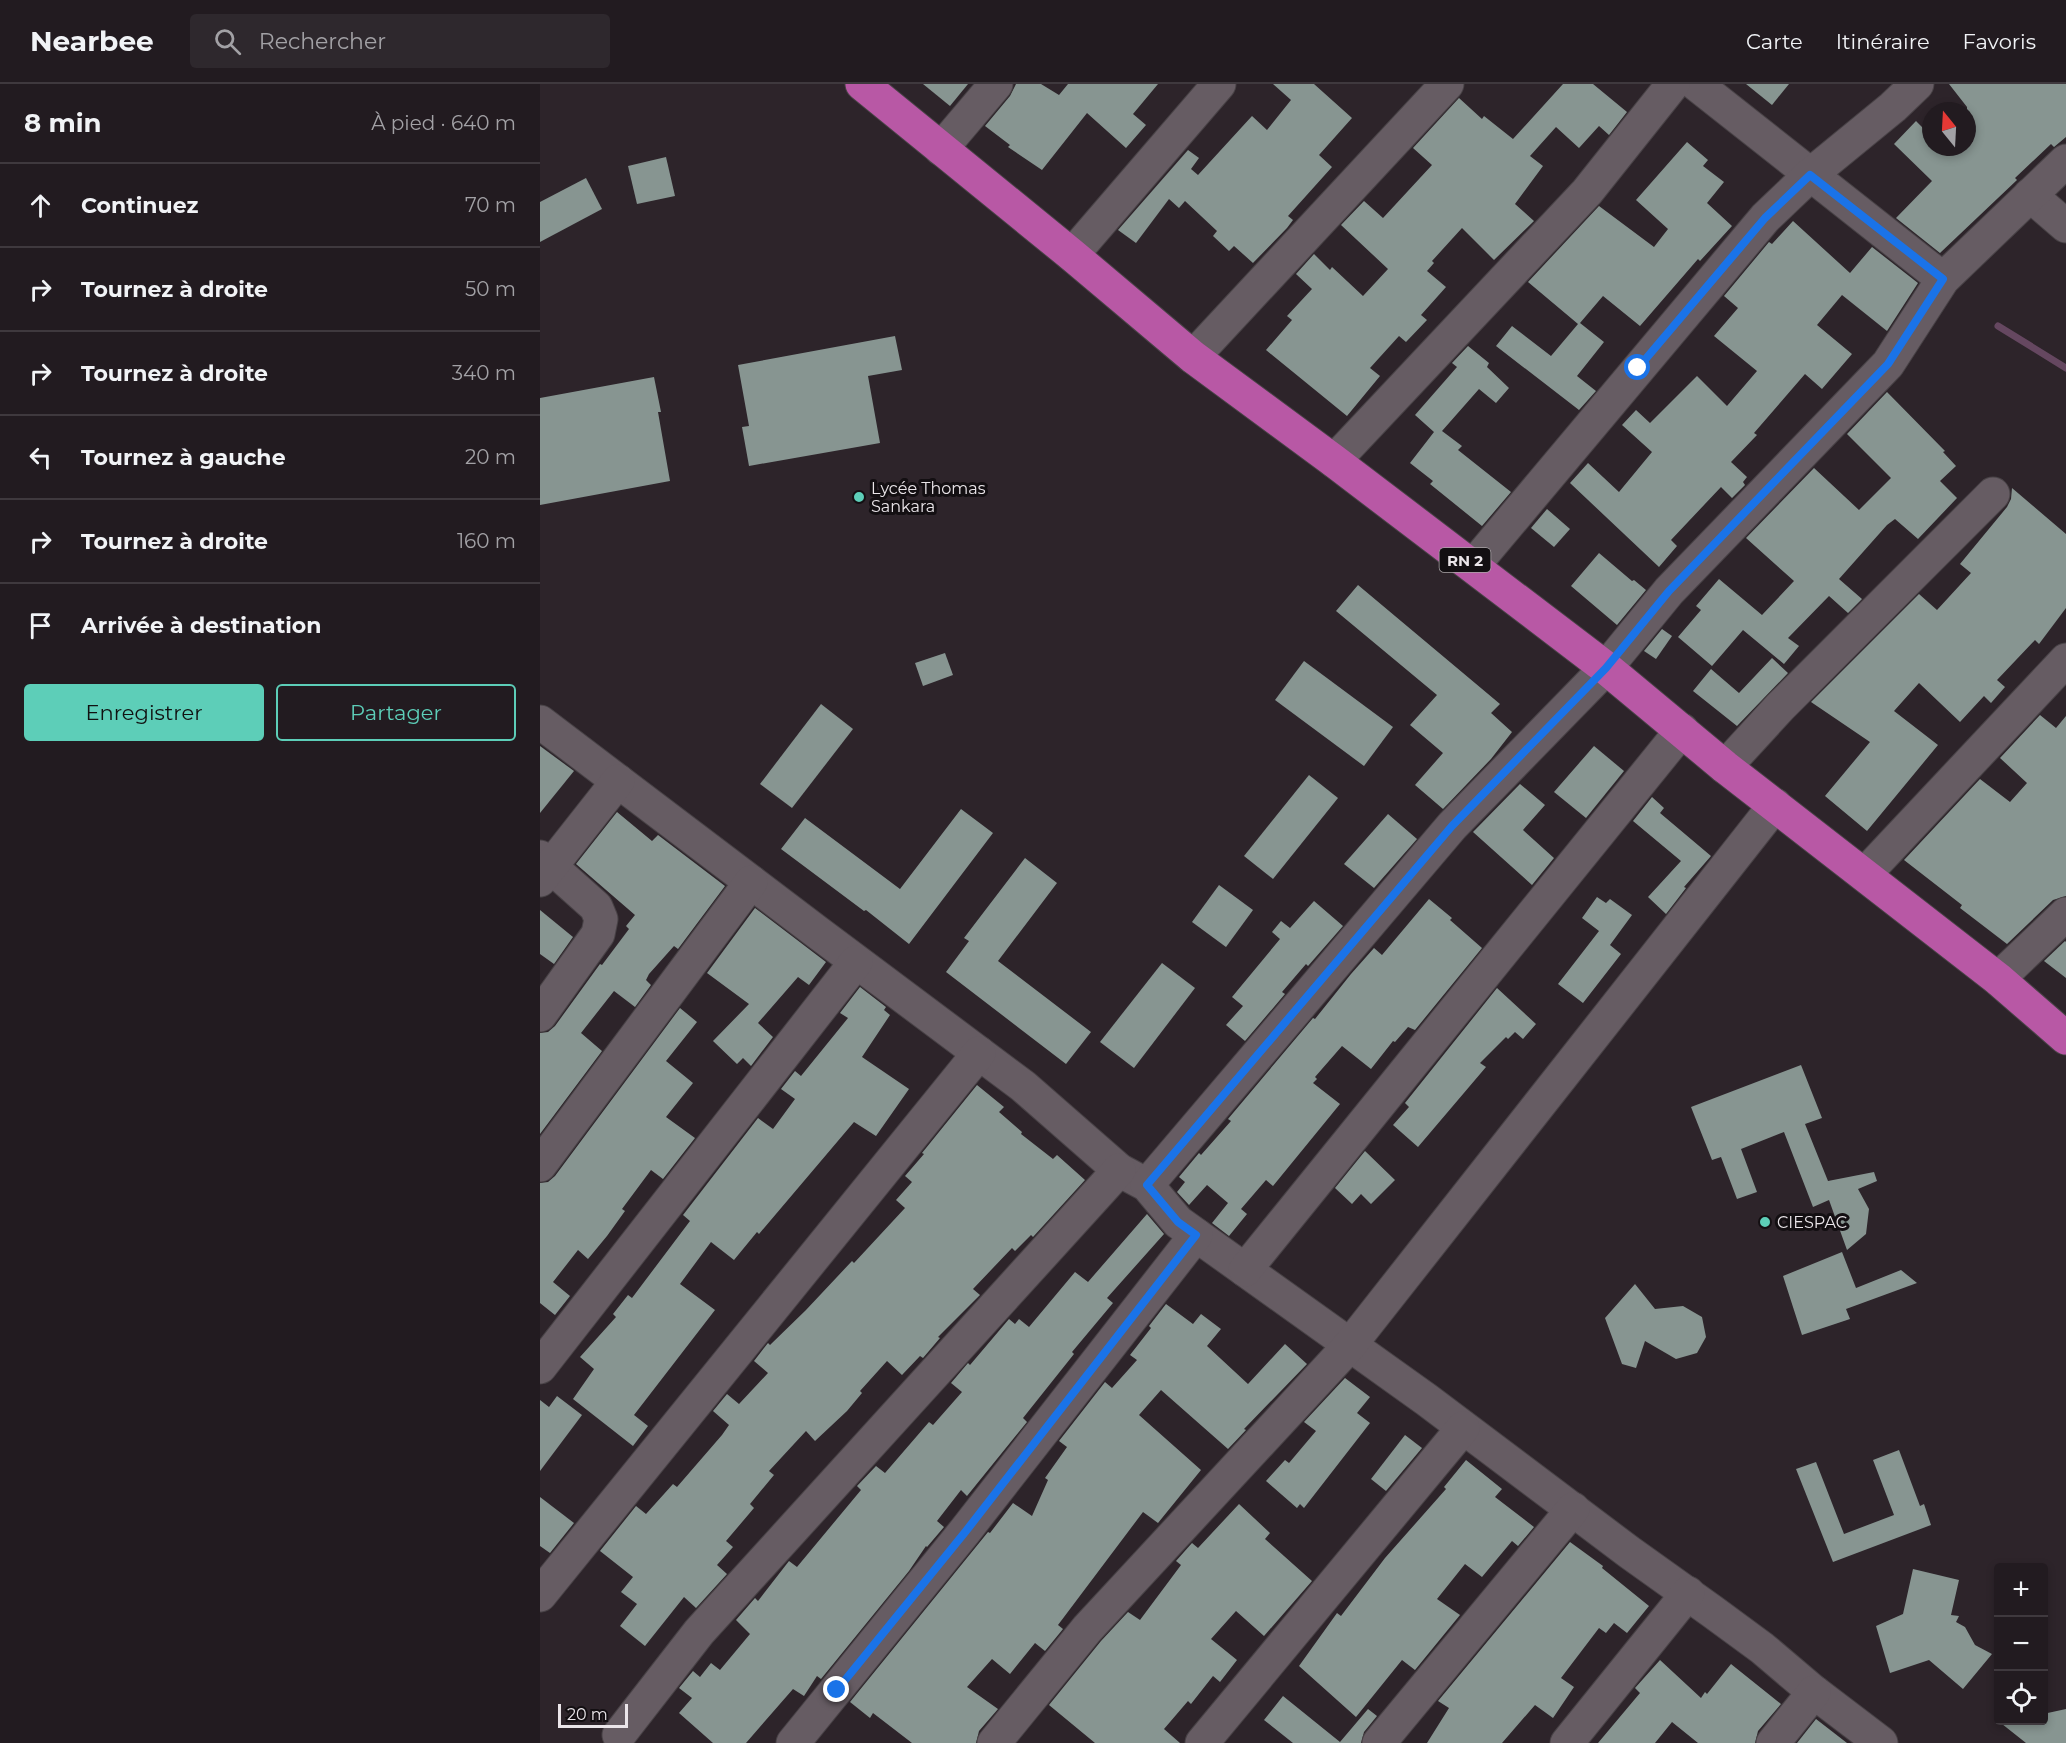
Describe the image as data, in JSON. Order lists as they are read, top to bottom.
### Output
{
  "streets": {
    "highway": ["RN 2"]
  },
  "places": ["Lycée Thomas Sankara", "CIESPAC"],
  "scale_bar": "20 m",
  "north": "top",
  "page": {
    "header": "Nearbee",
    "search": "Rechercher",
    "nav": ["Carte", "Itinéraire", "Favoris"],
    "heading": ["8 min", "À pied · 640 m"],
    "list": [
      ["Continuez", "70 m"],
      ["Tournez à droite", "50 m"],
      ["Tournez à droite", "340 m"],
      ["Tournez à gauche", "20 m"],
      ["Tournez à droite", "160 m"],
      "Arrivée à destination"
    ],
    "buttons": ["Enregistrer", "Partager"],
    "map_buttons": ["+", "−"],
    "scale": "20 m"
  }
}
